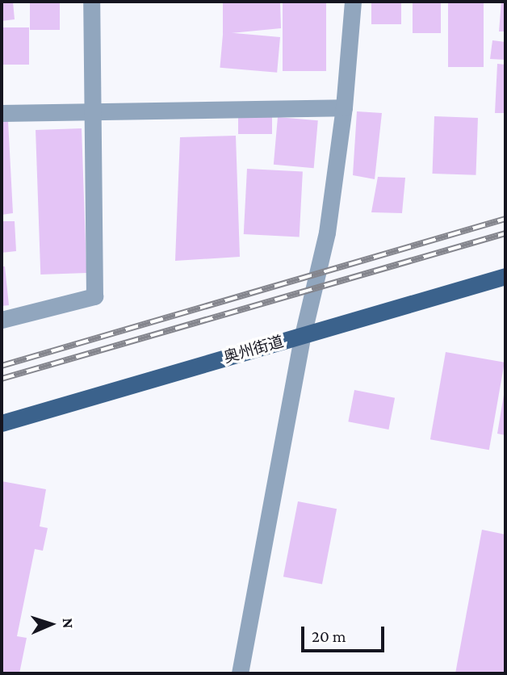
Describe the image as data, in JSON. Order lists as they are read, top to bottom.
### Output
{
  "streets": {
    "main road": ["奥州街道"]
  },
  "scale_bar": "20 m",
  "north": "right"
}
